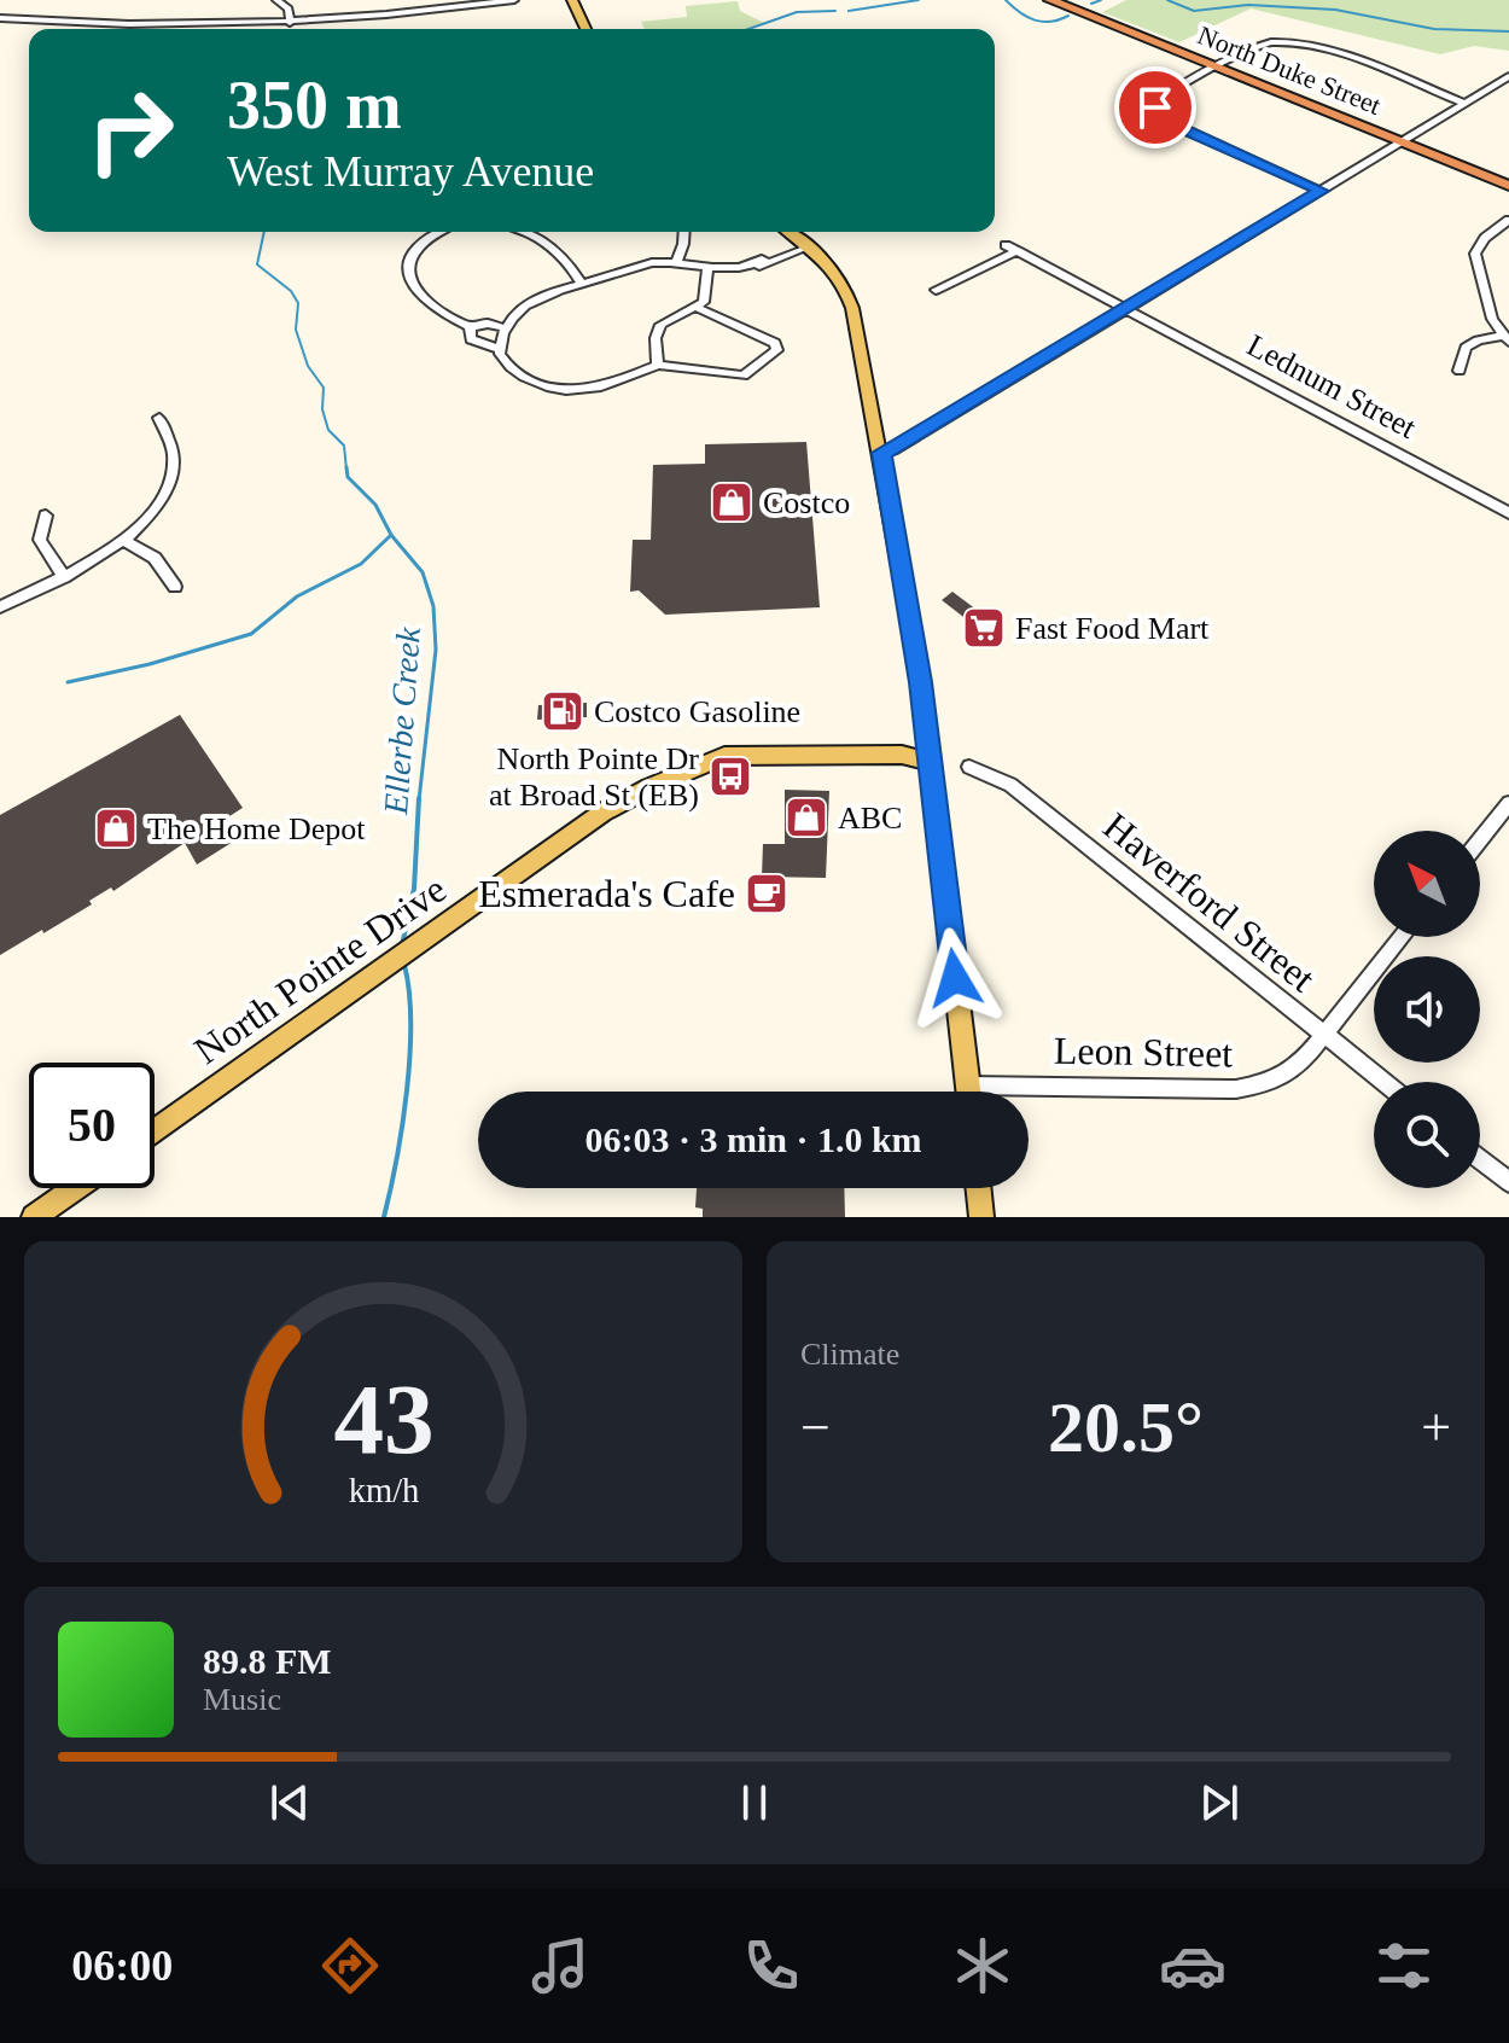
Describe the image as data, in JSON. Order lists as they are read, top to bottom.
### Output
{
  "streets": {
    "highway": ["North Duke Street"],
    "main road": ["North Pointe Drive"],
    "street": ["Lednum Street", "Haverford Street", "Leon Street"]
  },
  "crossings": [
    ["Haverford Street", "Leon Street"]
  ],
  "water": ["Ellerbe Creek"],
  "places": {
    "shop": ["Costco", "ABC", "The Home Depot"],
    "supermarket": ["Fast Food Mart"],
    "fuel station": ["Costco Gasoline"],
    "bus stop": ["North Pointe Dr at Broad St (EB)"],
    "cafe": ["Esmerada's Cafe"]
  },
  "north": "top left",
  "page": {
    "turn": ["350 m", "West Murray Avenue"],
    "limit": "50",
    "trip": "06:03 · 3 min · 1.0 km",
    "tile": "Climate",
    "heat": ["−", "20.5°", "+"],
    "song": ["89.8 FM", "Music"],
    "tabs": "06:00",
    "gauge": ["43", "km/h"]
  }
}
